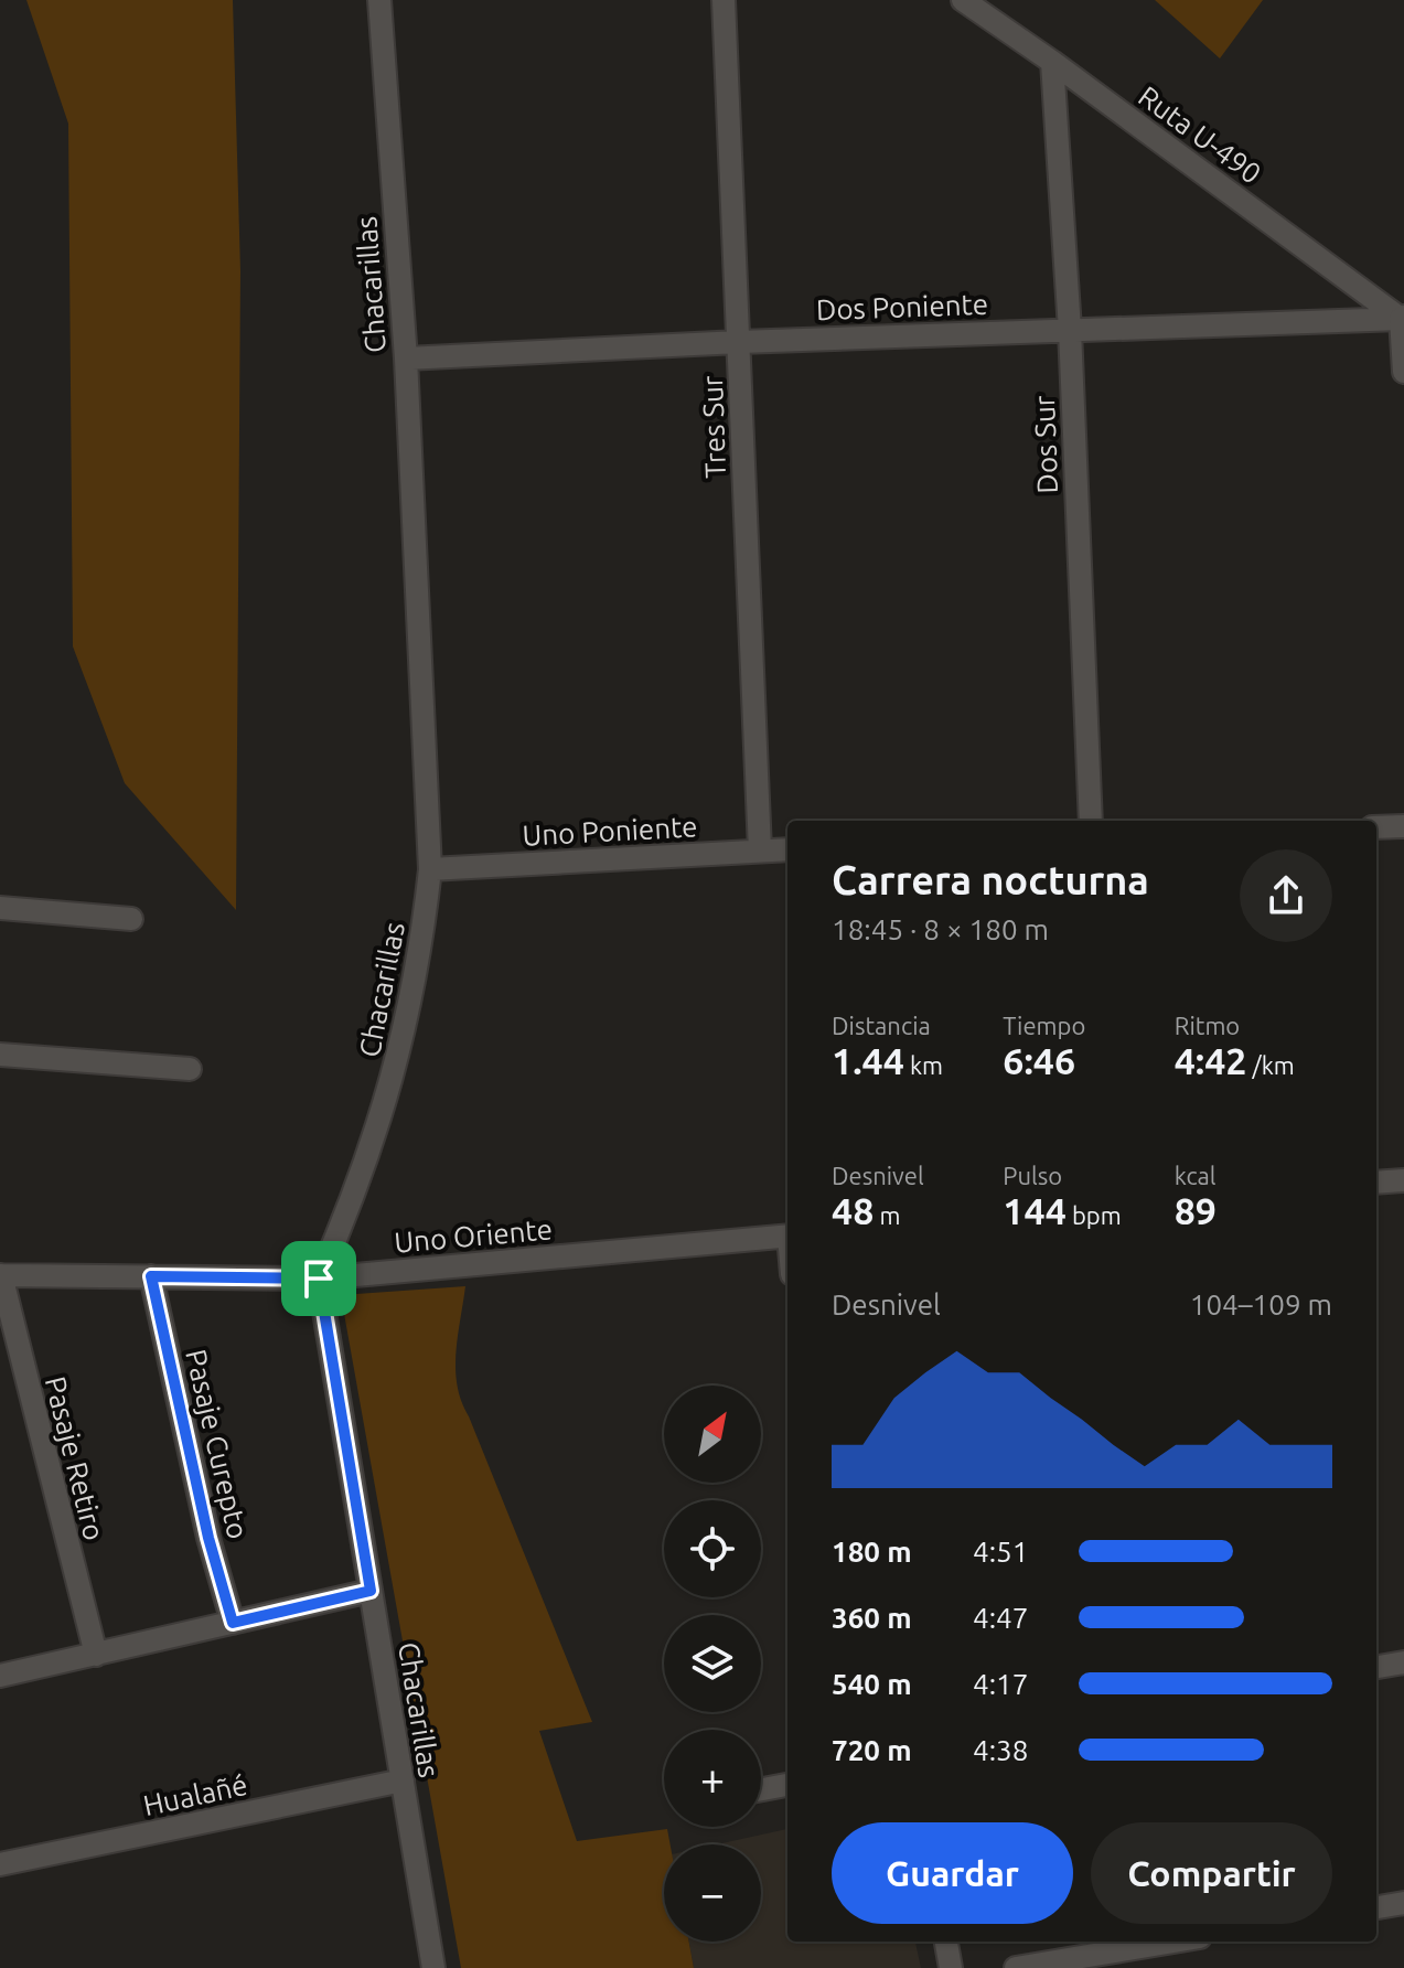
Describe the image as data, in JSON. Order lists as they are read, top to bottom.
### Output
{
  "streets": {
    "street": [
      "Ruta U-490",
      "Chacarillas",
      "Dos Poniente",
      "Tres Sur",
      "Dos Sur",
      "Uno Poniente",
      "Uno Oriente",
      "Pasaje Curepto",
      "Pasaje Retiro",
      "Hualañé"
    ]
  },
  "crossings": [
    ["Ruta U-490", "Dos Poniente"],
    ["Ruta U-490", "Dos Sur"],
    ["Chacarillas", "Dos Poniente"],
    ["Chacarillas", "Uno Poniente"],
    ["Chacarillas", "Uno Oriente"],
    ["Chacarillas", "Hualañé"],
    ["Dos Poniente", "Tres Sur"],
    ["Dos Poniente", "Dos Sur"],
    ["Tres Sur", "Uno Poniente"],
    ["Uno Oriente", "Pasaje Curepto"],
    ["Uno Oriente", "Pasaje Retiro"]
  ],
  "north": "top right",
  "page": {
    "heading": ["Carrera nocturna", "18:45 · 8 × 180 m"],
    "stats": [
      ["Distancia", "1.44 km"],
      ["Tiempo", "6:46"],
      ["Ritmo", "4:42 /km"],
      ["Desnivel", "48 m"],
      ["Pulso", "144 bpm"],
      ["kcal", "89"]
    ],
    "chart": ["Desnivel", "104–109 m"],
    "map_buttons": ["+", "−"],
    "list": [
      {
        "name": "180 m",
        "note": "4:51"
      },
      {
        "name": "360 m",
        "note": "4:47"
      },
      {
        "name": "540 m",
        "note": "4:17"
      },
      {
        "name": "720 m",
        "note": "4:38"
      }
    ],
    "buttons": ["Guardar", "Compartir"]
  }
}
